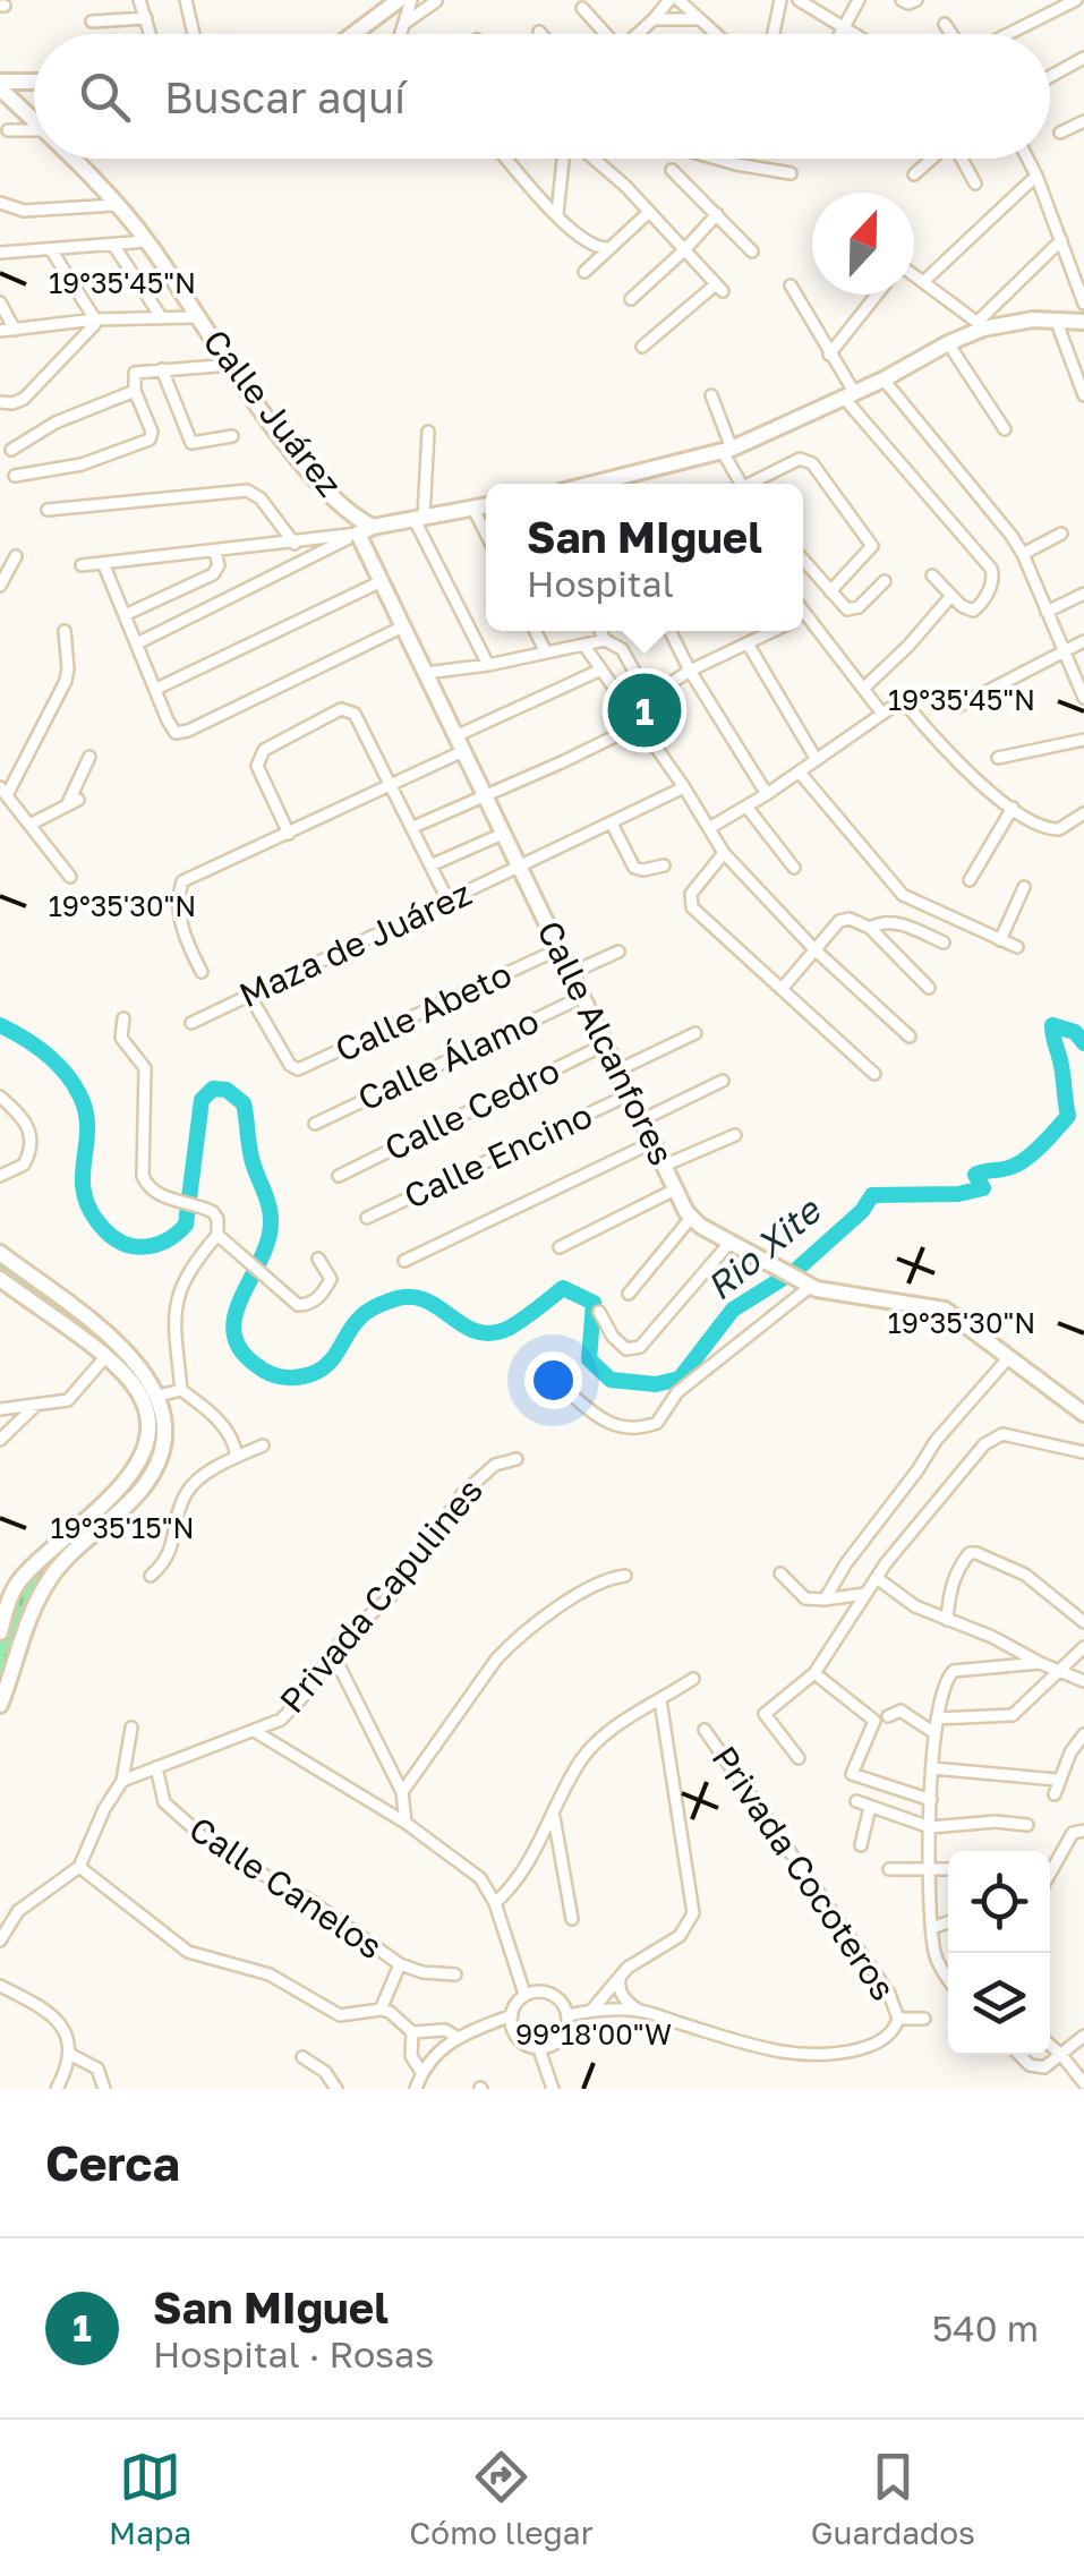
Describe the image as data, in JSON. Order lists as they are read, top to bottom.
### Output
{
  "streets": {
    "street": [
      "Calle Juárez",
      "Maza de Juárez",
      "Calle Abeto",
      "Calle Alcanfores",
      "Calle Álamo",
      "Calle Cedro",
      "Calle Encino",
      "Privada Capulines",
      "Privada Cocoteros",
      "Calle Canelos"
    ]
  },
  "crossings": [
    ["Calle Juárez", "Calle Alcanfores"],
    ["Maza de Juárez", "Calle Abeto"],
    ["Maza de Juárez", "Calle Alcanfores"],
    ["Calle Abeto", "Calle Alcanfores"],
    ["Calle Alcanfores", "Calle Álamo"],
    ["Calle Alcanfores", "Calle Cedro"],
    ["Calle Alcanfores", "Calle Encino"],
    ["Privada Capulines", "Calle Canelos"]
  ],
  "water": ["Rio Xite"],
  "north": "top",
  "page": {
    "search": "Buscar aquí",
    "popup": ["San MIguel", "Hospital"],
    "pins": "1",
    "heading": "Cerca",
    "list": [
      {
        "mark": "1",
        "name": "San MIguel",
        "note": "Hospital · Rosas",
        "value": "540 m"
      }
    ],
    "nav": ["Mapa", "Cómo llegar", "Guardados"]
  },
  "coordinates": [
    "19°35'45\"N",
    "19°35'30\"N",
    "19°35'15\"N",
    "99°18'00\"W"
  ]
}
